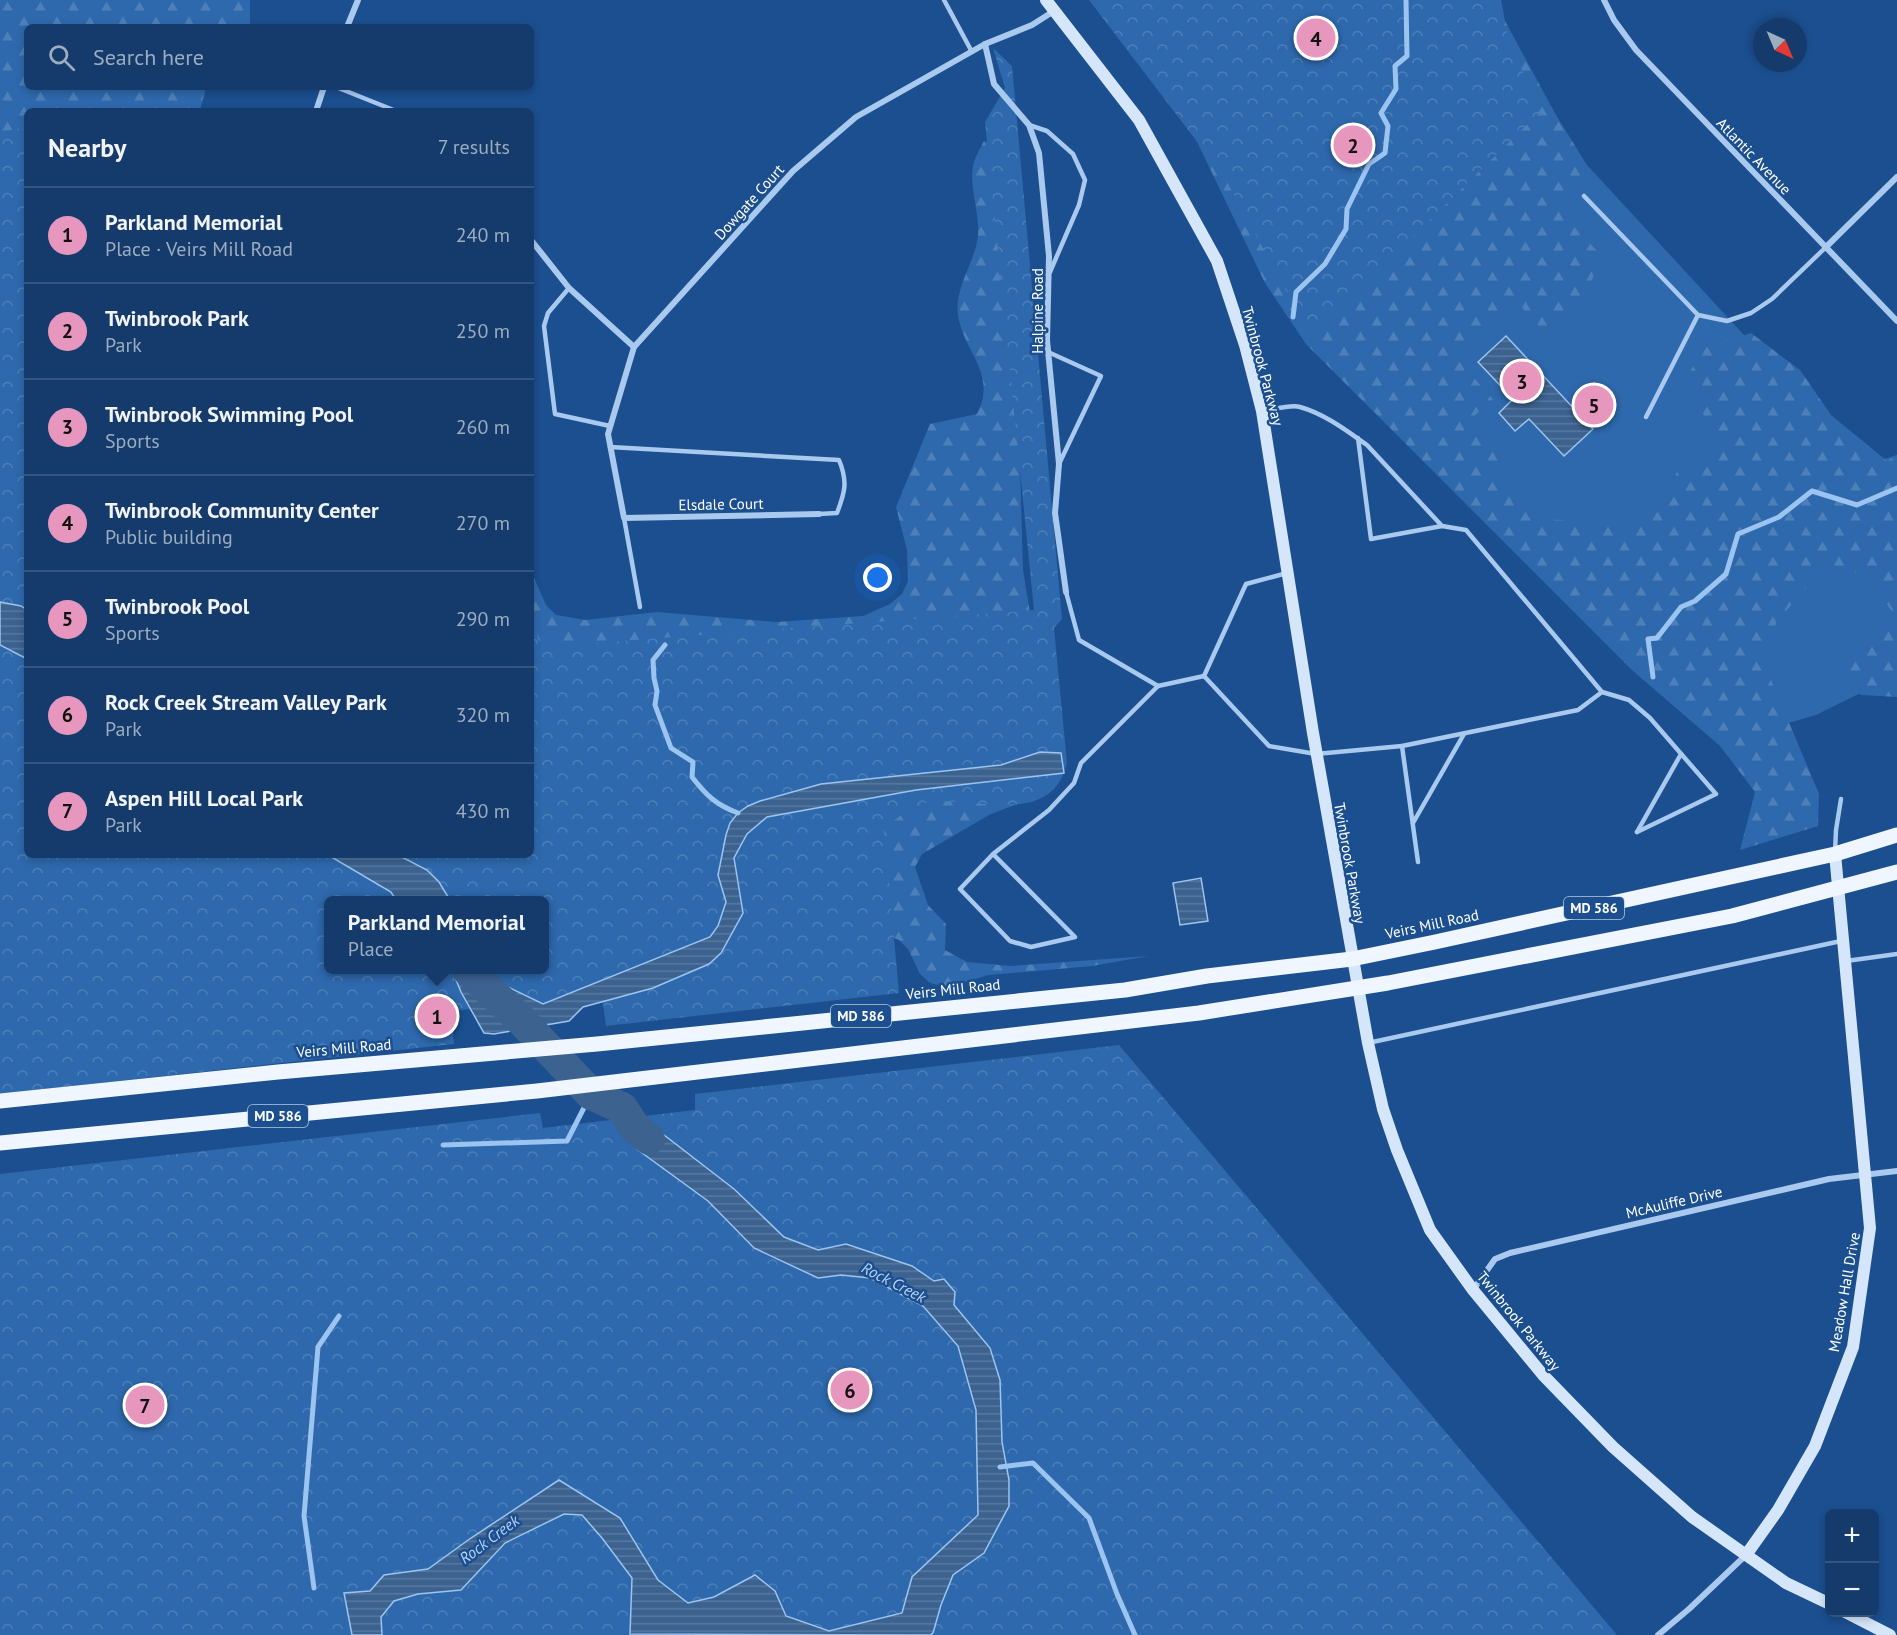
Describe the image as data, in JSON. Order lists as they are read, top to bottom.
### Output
{
  "streets": {
    "main road": ["MD 586", "Veirs Mill Road"],
    "street": [
      "Atlantic Avenue",
      "Dowgate Court",
      "Halpine Road",
      "Twinbrook Parkway",
      "Elsdale Court",
      "McAuliffe Drive",
      "Meadow Hall Drive"
    ]
  },
  "crossings": [
    ["Dowgate Court", "Halpine Road"],
    ["Dowgate Court", "Twinbrook Parkway"],
    ["Dowgate Court", "Elsdale Court"],
    ["Twinbrook Parkway", "MD 586"],
    ["Twinbrook Parkway", "Veirs Mill Road"],
    ["Twinbrook Parkway", "McAuliffe Drive"],
    ["Twinbrook Parkway", "Meadow Hall Drive"],
    ["MD 586", "Meadow Hall Drive"],
    ["Veirs Mill Road", "Meadow Hall Drive"],
    ["McAuliffe Drive", "Meadow Hall Drive"]
  ],
  "water": ["Rock Creek"],
  "north": "bottom right",
  "page": {
    "pins": [
      "4",
      "2",
      "3",
      "5",
      "1",
      "6",
      "7"
    ],
    "search": "Search here",
    "heading": ["Nearby", "7 results"],
    "list": [
      {
        "mark": "1",
        "name": "Parkland Memorial",
        "note": "Place · Veirs Mill Road",
        "value": "240 m"
      },
      {
        "mark": "2",
        "name": "Twinbrook Park",
        "note": "Park",
        "value": "250 m"
      },
      {
        "mark": "3",
        "name": "Twinbrook Swimming Pool",
        "note": "Sports",
        "value": "260 m"
      },
      {
        "mark": "4",
        "name": "Twinbrook Community Center",
        "note": "Public building",
        "value": "270 m"
      },
      {
        "mark": "5",
        "name": "Twinbrook Pool",
        "note": "Sports",
        "value": "290 m"
      },
      {
        "mark": "6",
        "name": "Rock Creek Stream Valley Park",
        "note": "Park",
        "value": "320 m"
      },
      {
        "mark": "7",
        "name": "Aspen Hill Local Park",
        "note": "Park",
        "value": "430 m"
      }
    ],
    "popup": ["Parkland Memorial", "Place"],
    "map_buttons": ["+", "−"]
  }
}
